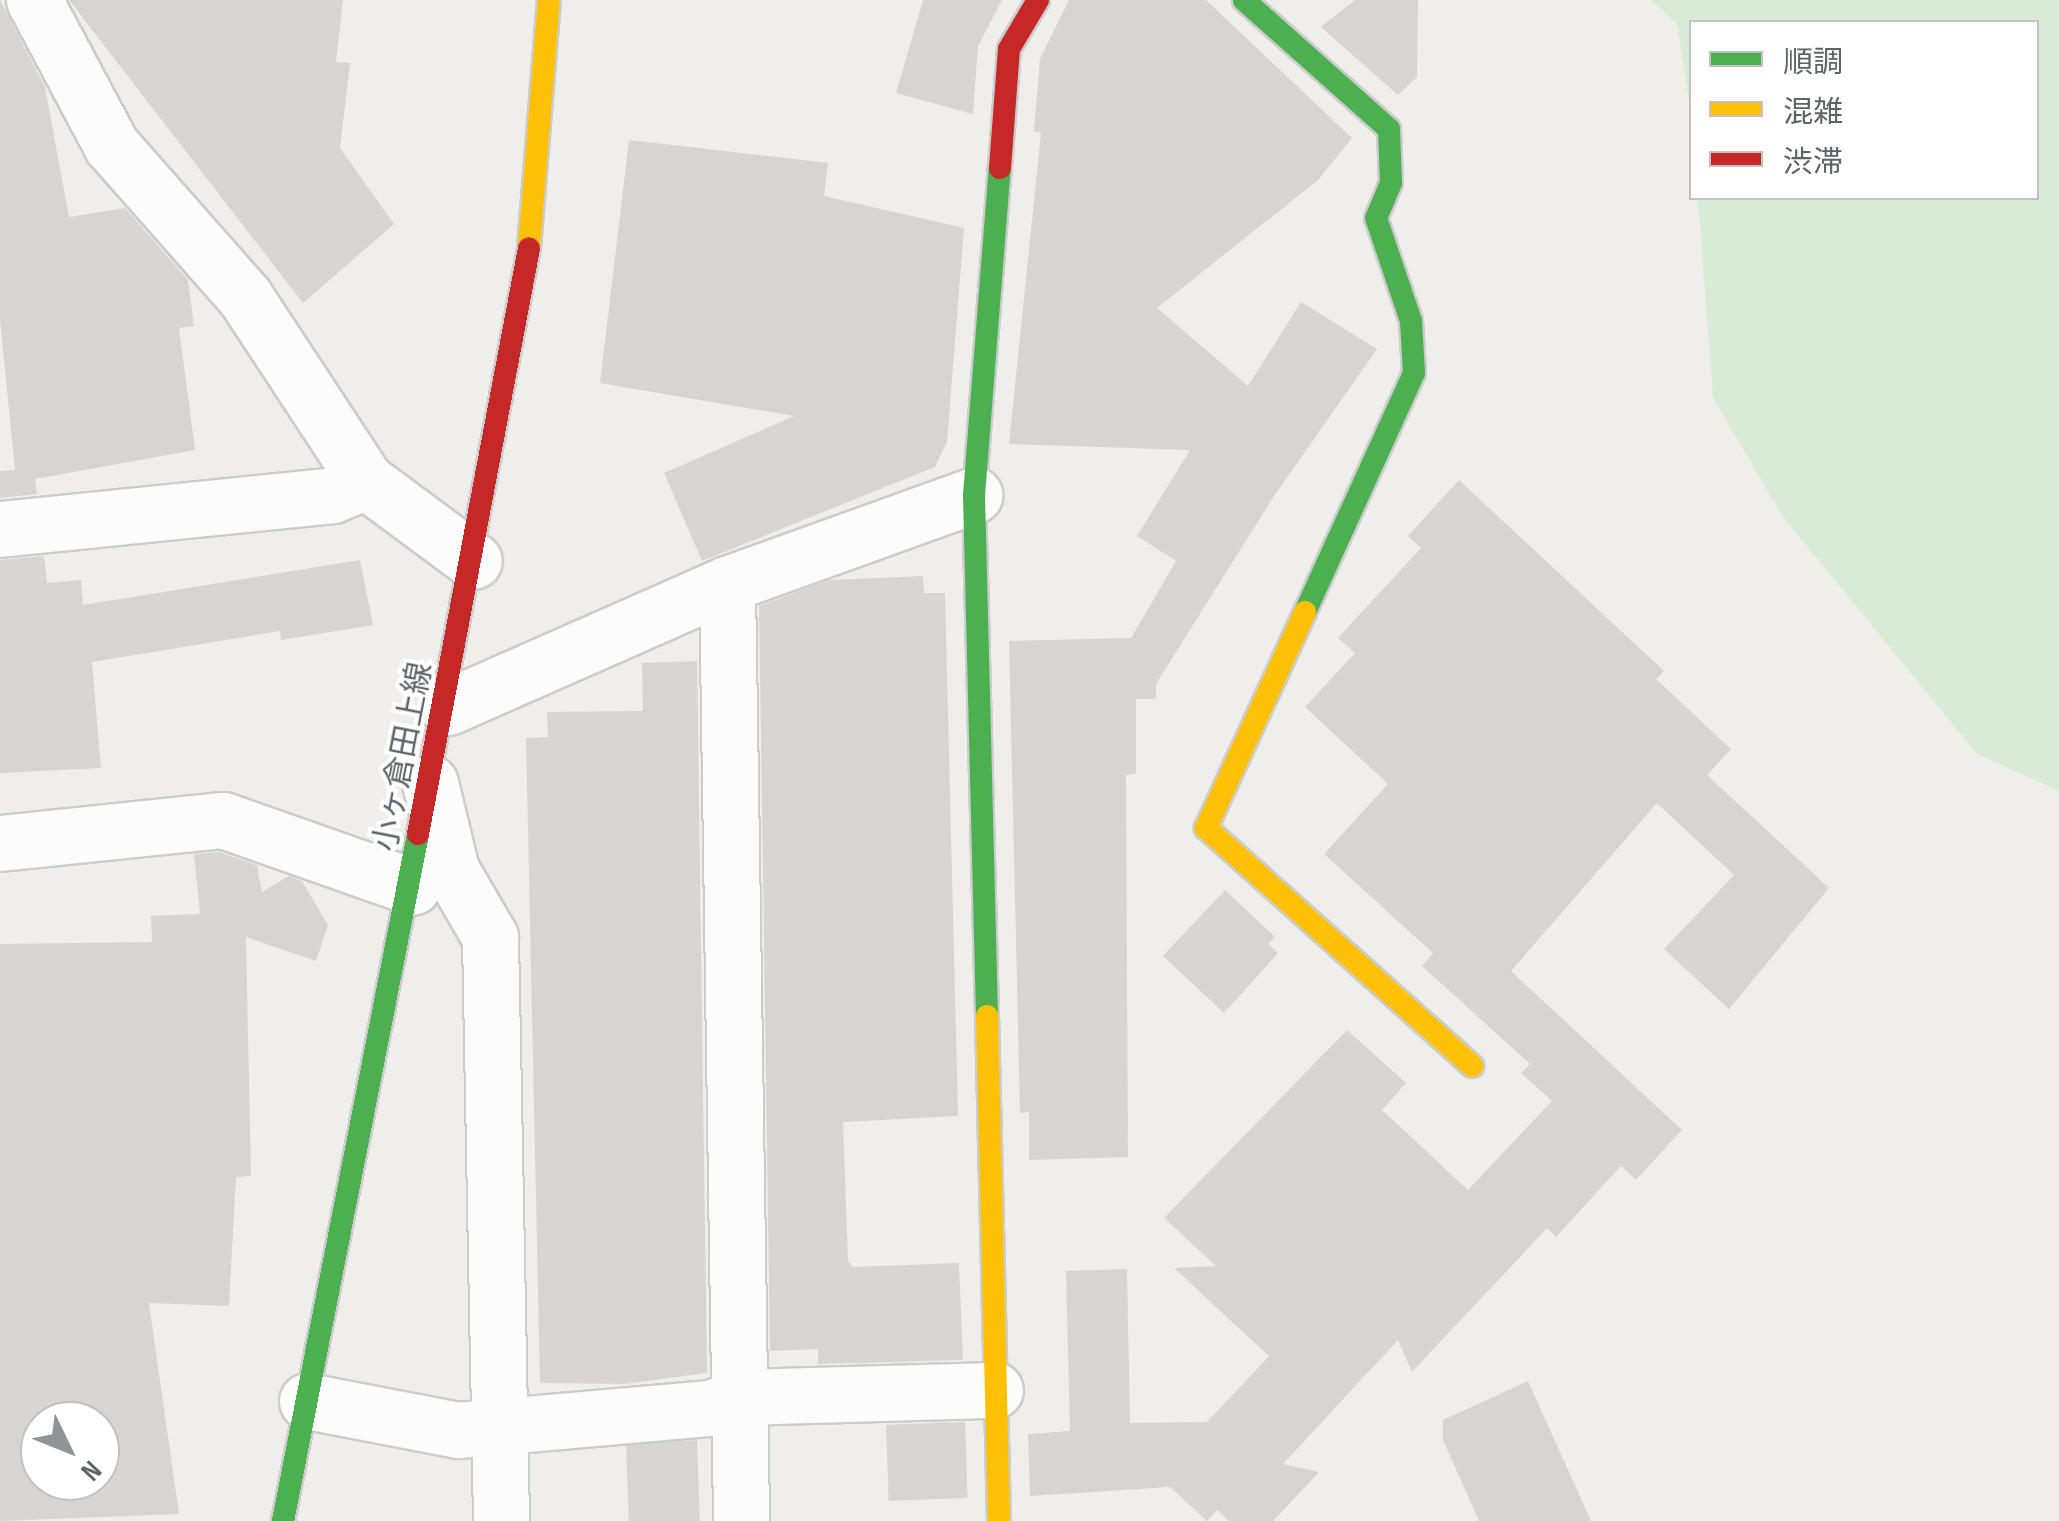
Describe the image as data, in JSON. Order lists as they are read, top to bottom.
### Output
{
  "streets": {
    "street": ["小ヶ倉田上線"]
  },
  "legend": ["順調", "混雑", "渋滞"],
  "north": "bottom right"
}
